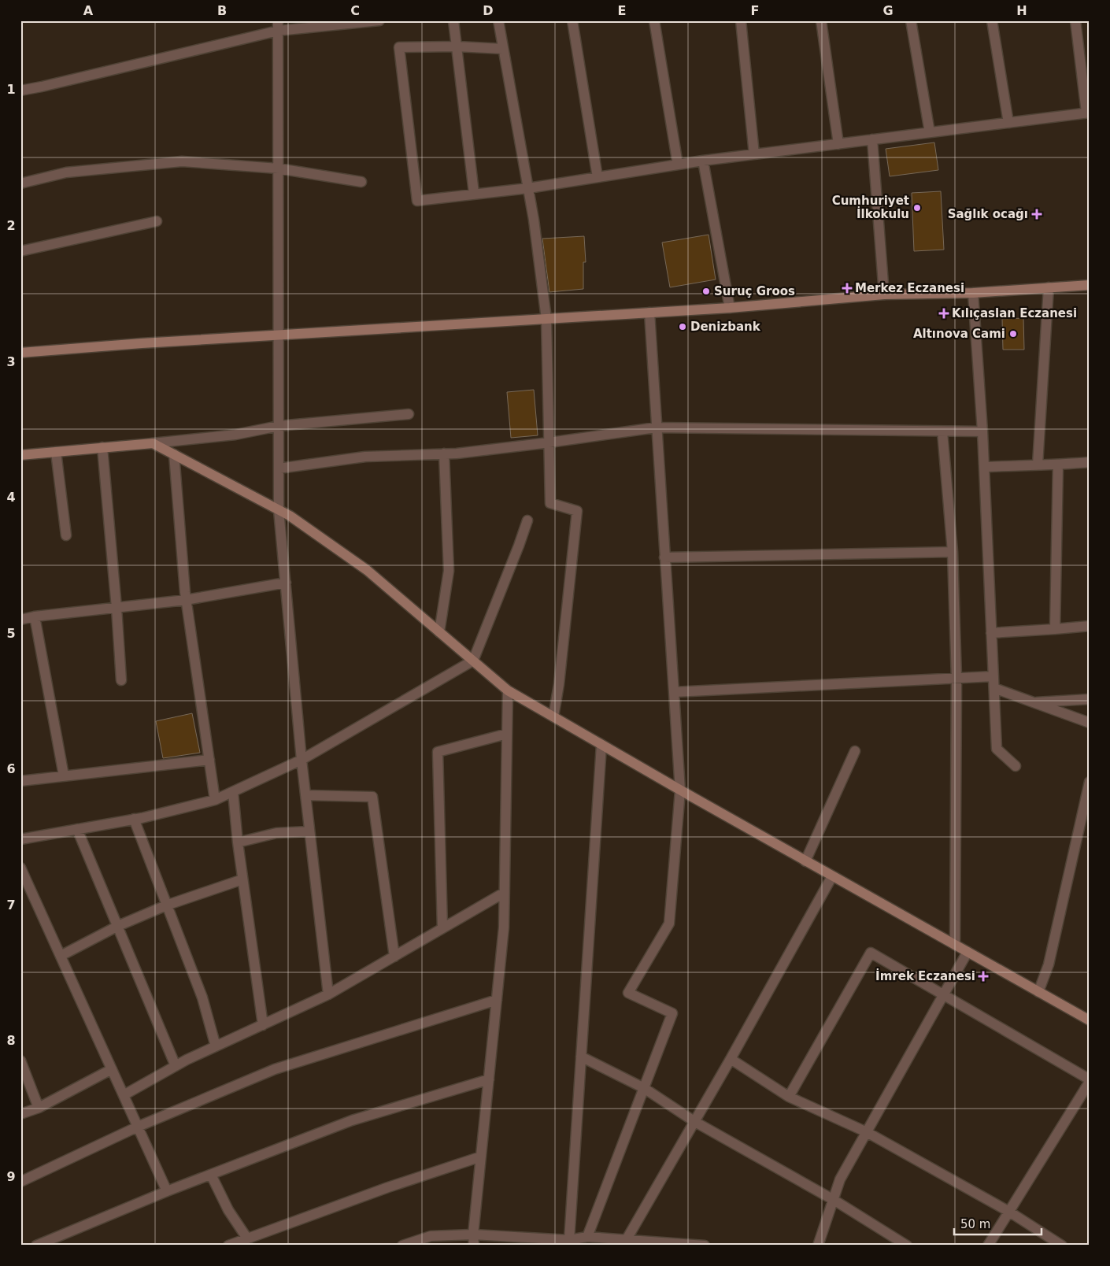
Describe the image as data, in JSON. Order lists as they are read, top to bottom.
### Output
{
  "places": {
    "other": [
      "Cumhuriyet İlkokulu",
      "Suruç Groos",
      "Denizbank",
      "Altınova Cami"
    ],
    "health": [
      "Sağlık ocağı",
      "Merkez Eczanesi",
      "Kılıçaslan Eczanesi",
      "İmrek Eczanesi"
    ]
  },
  "scale_bar": "50 m",
  "grid": {
    "columns": [
      "A",
      "B",
      "C",
      "D",
      "E",
      "F",
      "G",
      "H"
    ],
    "rows": [
      "1",
      "2",
      "3",
      "4",
      "5",
      "6",
      "7",
      "8",
      "9"
    ]
  }
}
